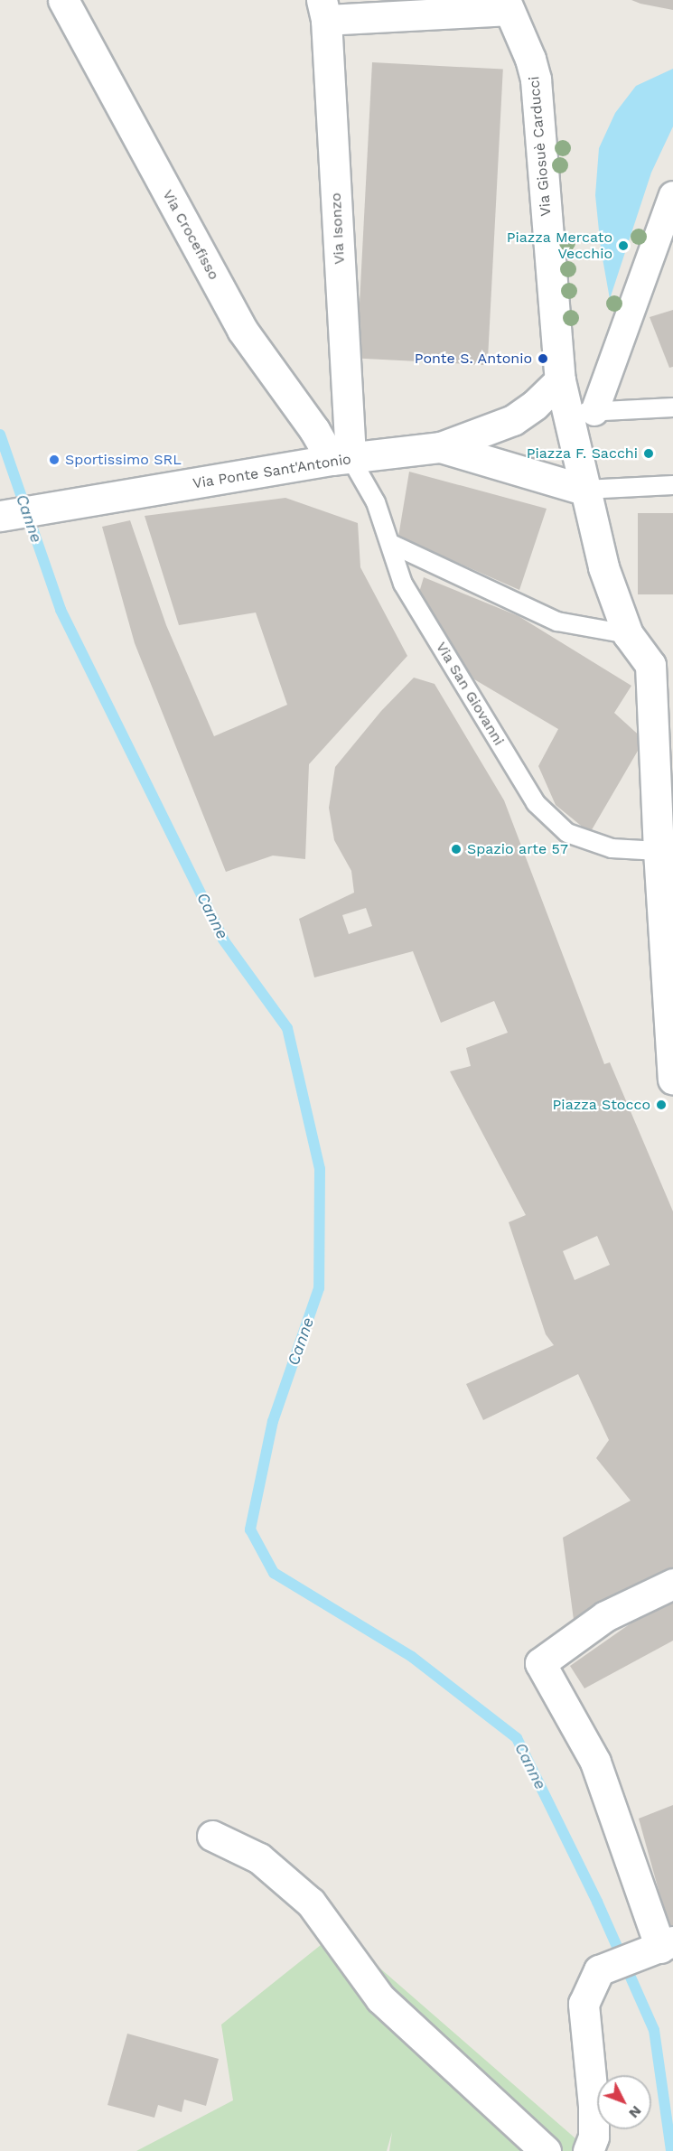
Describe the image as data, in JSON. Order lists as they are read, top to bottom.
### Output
{
  "streets": {
    "street": [
      "Via Giosuè Carducci",
      "Via Isonzo",
      "Via Crocefisso",
      "Via Ponte Sant'Antonio"
    ],
    "lane": ["Via San Giovanni"]
  },
  "crossings": [
    ["Via Giosuè Carducci", "Via San Giovanni"],
    ["Via Isonzo", "Via Crocefisso"],
    ["Via Isonzo", "Via Ponte Sant'Antonio"],
    ["Via Isonzo", "Via San Giovanni"],
    ["Via Crocefisso", "Via Ponte Sant'Antonio"],
    ["Via Crocefisso", "Via San Giovanni"],
    ["Via Ponte Sant'Antonio", "Via San Giovanni"]
  ],
  "water": ["Canne"],
  "places": [
    "Piazza Mercato Vecchio",
    "Ponte S. Antonio",
    "Piazza F. Sacchi",
    "Sportissimo SRL",
    "Spazio arte 57",
    "Piazza Stocco"
  ],
  "north": "bottom right"
}
